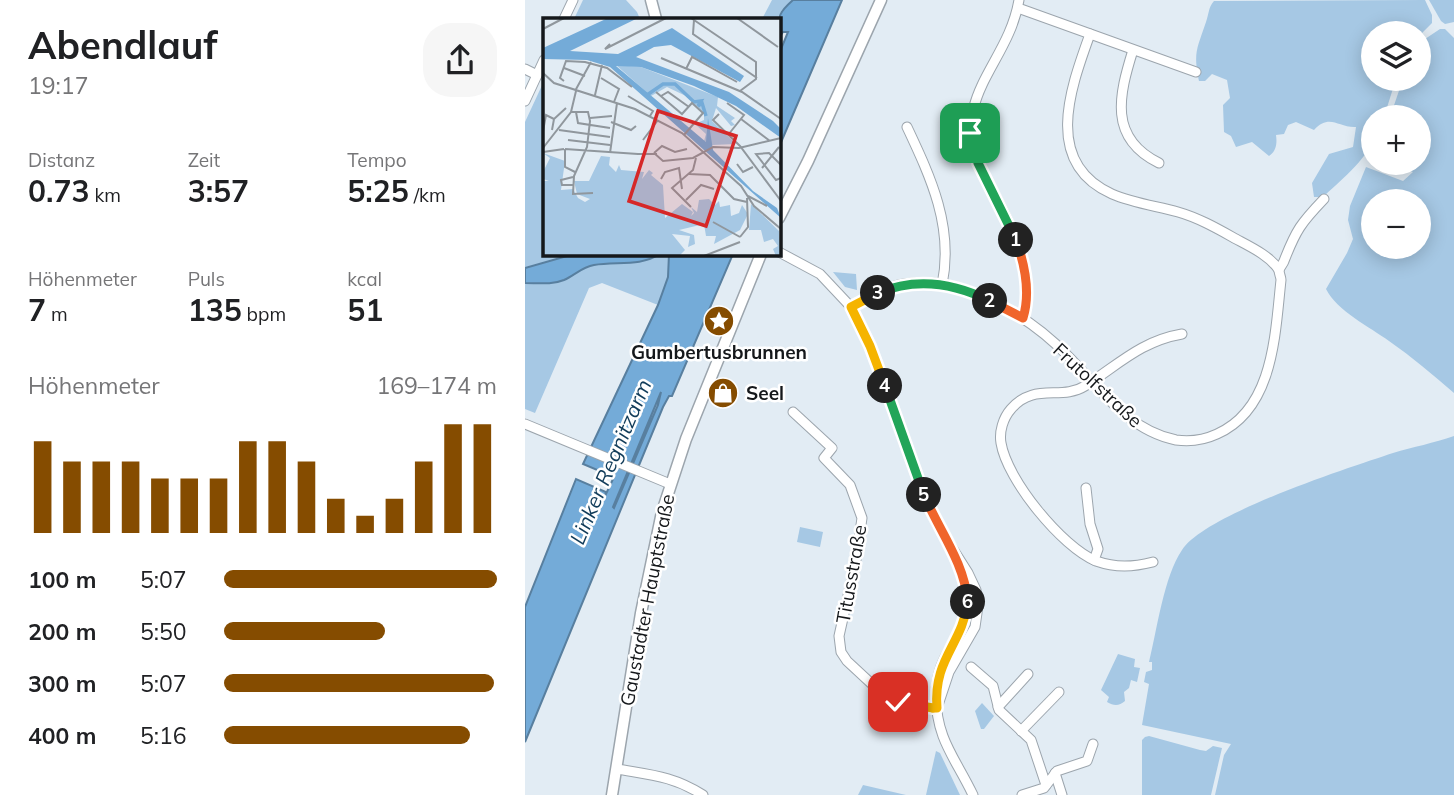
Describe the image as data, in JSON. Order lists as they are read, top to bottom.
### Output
{
  "streets": {
    "street": ["Frutolfstraße", "Titusstraße", "Gaustadter Hauptstraße"]
  },
  "water": ["Linker Regnitzarm"],
  "places": {
    "place": ["Gumbertusbrunnen"],
    "shop": ["Seel"]
  },
  "page": {
    "heading": ["Abendlauf", "19:17"],
    "map_buttons": ["+", "−"],
    "stats": [
      ["Distanz", "0.73 km"],
      ["Zeit", "3:57"],
      ["Tempo", "5:25 /km"],
      ["Höhenmeter", "7 m"],
      ["Puls", "135 bpm"],
      ["kcal", "51"]
    ],
    "pins": [
      "1",
      "3",
      "2",
      "4",
      "5",
      "6"
    ],
    "chart": ["Höhenmeter", "169–174 m"],
    "list": [
      {
        "name": "100 m",
        "note": "5:07"
      },
      {
        "name": "200 m",
        "note": "5:50"
      },
      {
        "name": "300 m",
        "note": "5:07"
      },
      {
        "name": "400 m",
        "note": "5:16"
      }
    ]
  }
}
